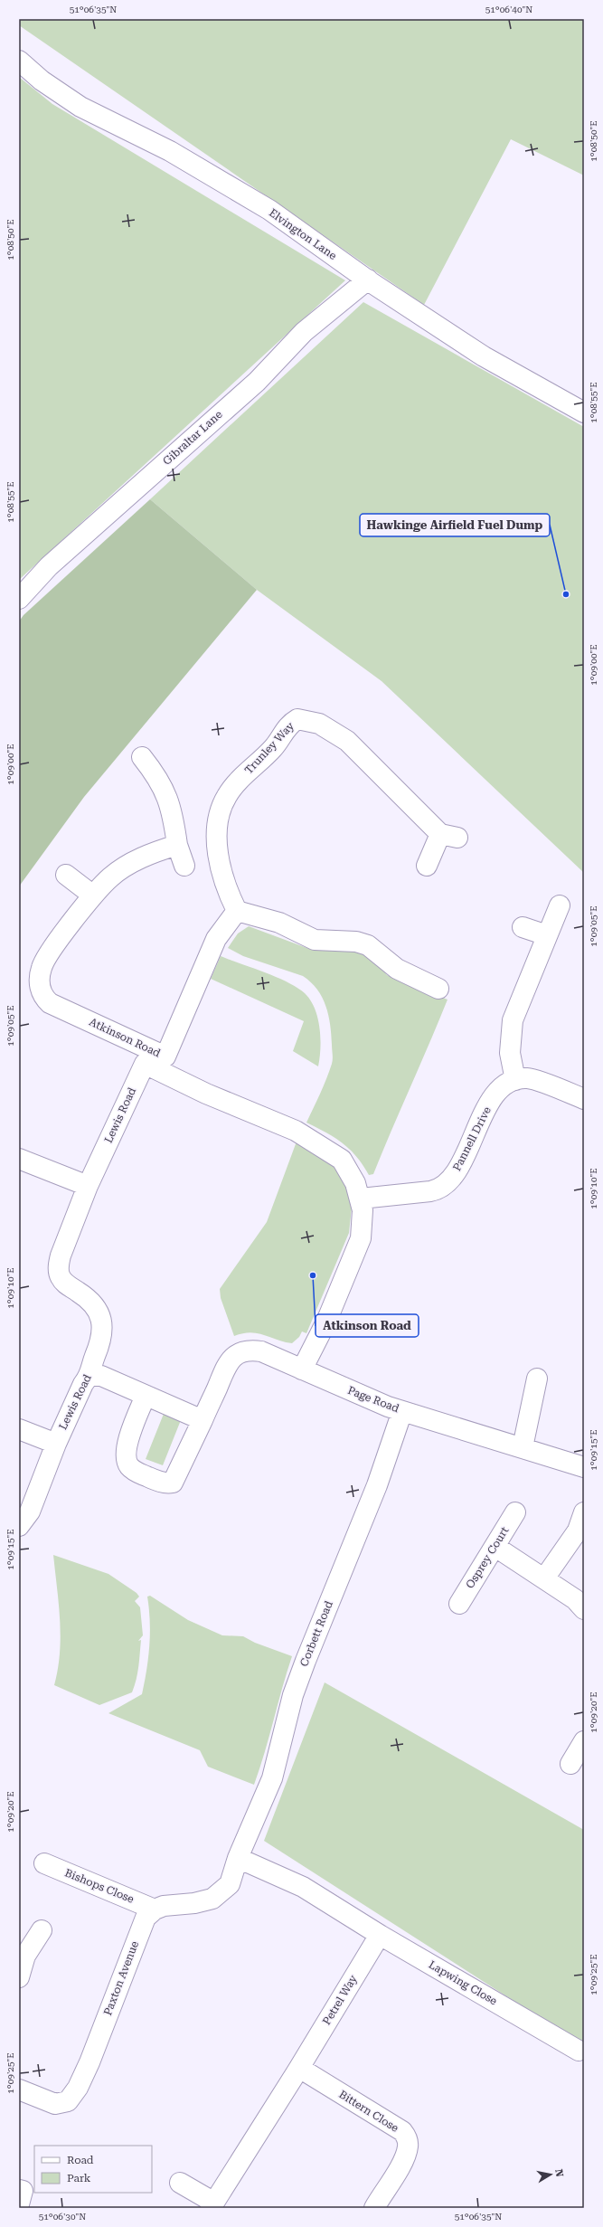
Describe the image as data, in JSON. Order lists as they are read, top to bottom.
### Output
{
  "streets": {
    "street": [
      "Elvington Lane",
      "Gibraltar Lane",
      "Trunley Way",
      "Atkinson Road",
      "Lewis Road",
      "Pannell Drive",
      "Page Road",
      "Osprey Court",
      "Corbett Road",
      "Bishops Close",
      "Paxton Avenue",
      "Lapwing Close",
      "Petrel Way",
      "Bittern Close"
    ]
  },
  "crossings": [
    ["Elvington Lane", "Gibraltar Lane"],
    ["Atkinson Road", "Lewis Road"],
    ["Atkinson Road", "Pannell Drive"],
    ["Atkinson Road", "Page Road"],
    ["Page Road", "Corbett Road"],
    ["Bishops Close", "Paxton Avenue"],
    ["Lapwing Close", "Petrel Way"],
    ["Petrel Way", "Bittern Close"]
  ],
  "places": ["Hawkinge Airfield Fuel Dump", "Atkinson Road"],
  "legend": ["Road", "Park"],
  "north": "right",
  "coordinates": [
    "51°06'35\"N",
    "51°06'40\"N",
    "1°08'50\"E",
    "1°08'55\"E",
    "1°09'00\"E",
    "1°09'05\"E",
    "1°09'10\"E",
    "1°09'15\"E",
    "1°09'20\"E",
    "1°09'25\"E",
    "51°06'30\"N"
  ]
}
